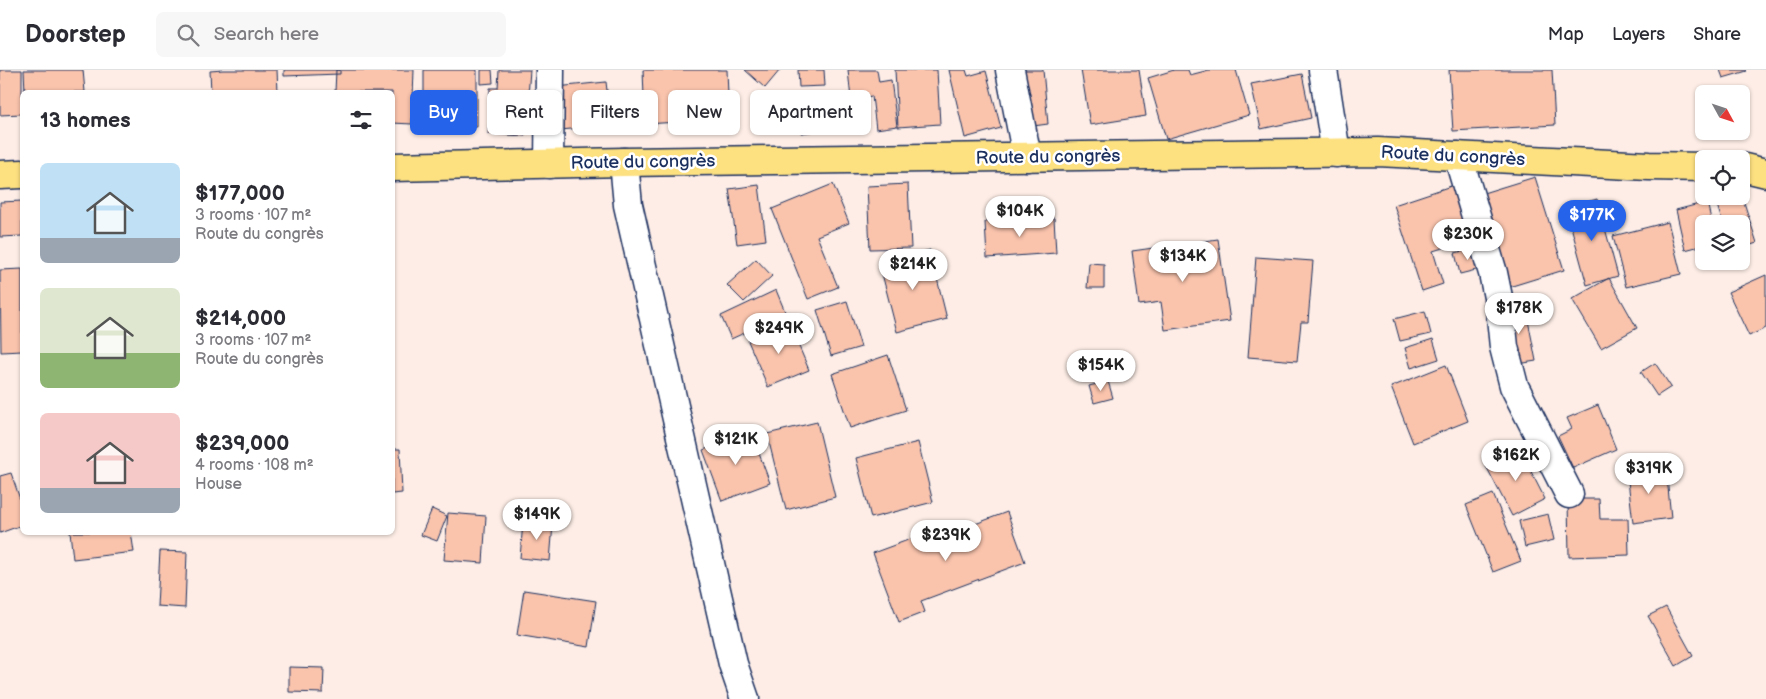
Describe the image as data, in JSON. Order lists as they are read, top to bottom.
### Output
{
  "streets": {
    "main road": ["Route du congrès"]
  },
  "north": "bottom right",
  "page": {
    "header": "Doorstep",
    "search": "Search here",
    "nav": ["Map", "Layers", "Share"],
    "chip": [
      "Buy",
      "Rent",
      "Filters",
      "New",
      "Apartment"
    ],
    "heading": "13 homes",
    "list": [
      {
        "name": "$177,000",
        "note": "3 rooms · 107 m² · Route du congrès"
      },
      {
        "name": "$214,000",
        "note": "3 rooms · 107 m² · Route du congrès"
      },
      {
        "name": "$239,000",
        "note": "4 rooms · 108 m² · House"
      }
    ],
    "price": [
      "$104K",
      "$177K",
      "$230K",
      "$134K",
      "$214K",
      "$178K",
      "$249K",
      "$154K",
      "$121K",
      "$162K",
      "$319K",
      "$149K",
      "$239K"
    ]
  }
}
